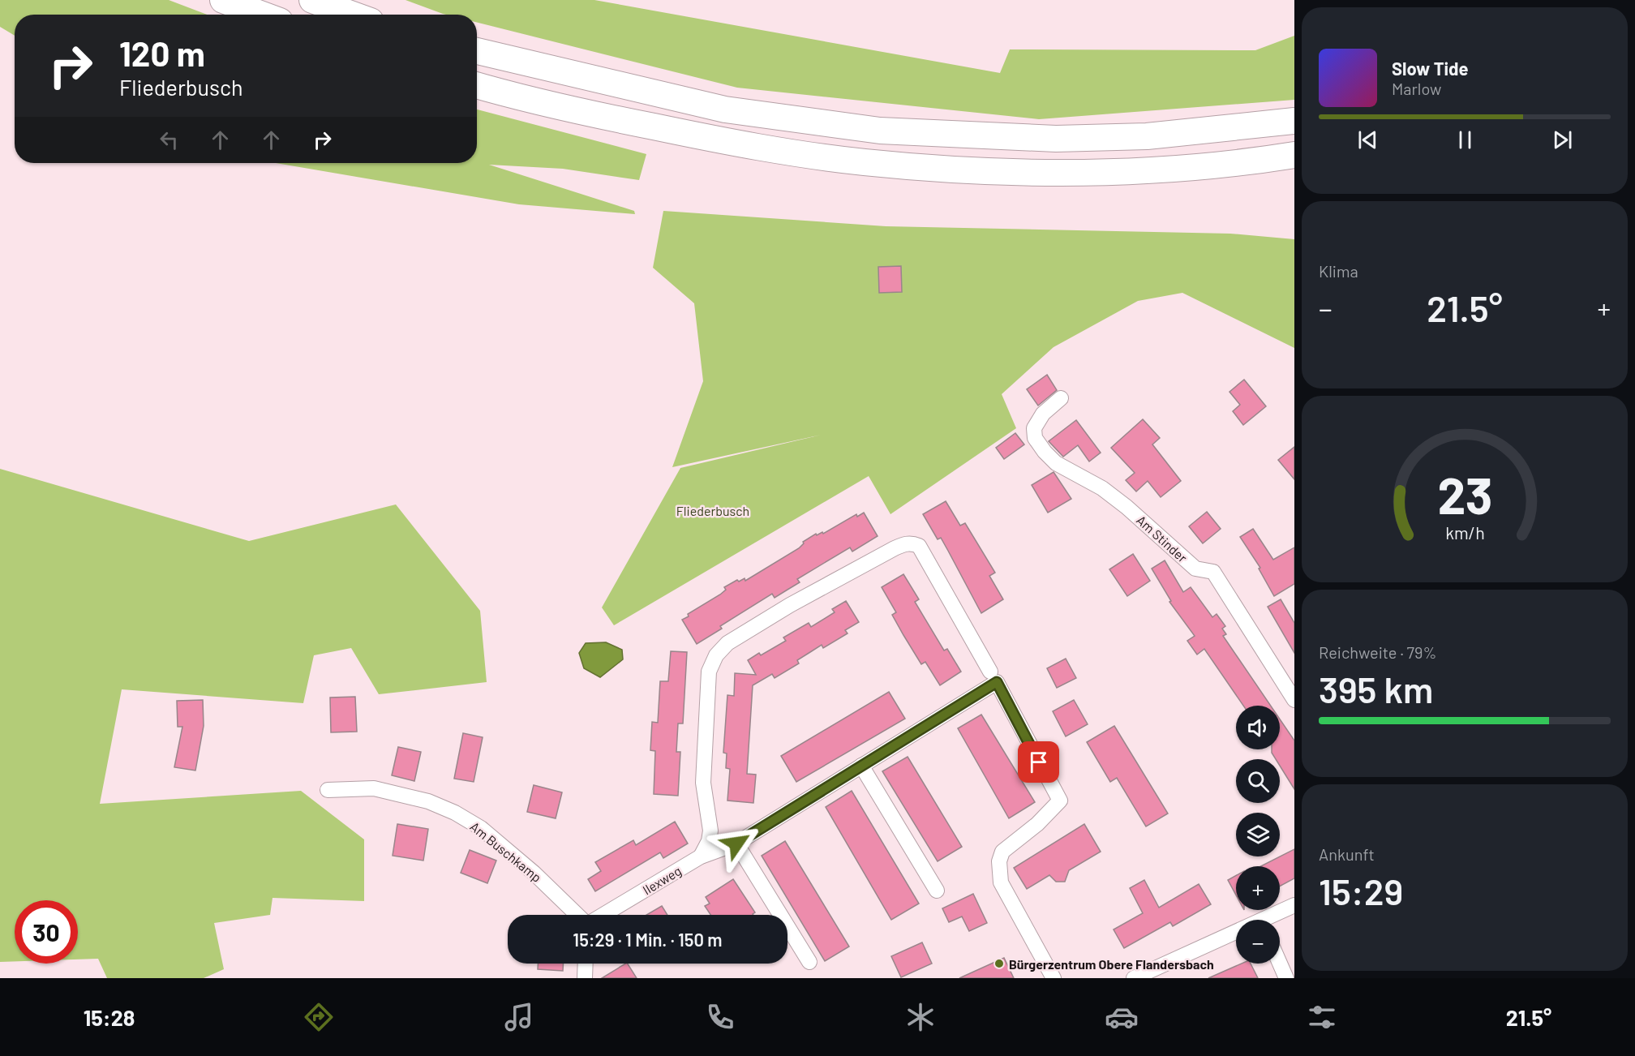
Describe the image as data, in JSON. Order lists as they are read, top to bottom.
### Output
{
  "streets": {
    "street": ["Am Stinder", "Am Buschkamp", "Ilexweg"]
  },
  "parks": ["Fliederbusch"],
  "places": ["Bürgerzentrum Obere Flandersbach"],
  "page": {
    "turn": ["120 m", "Fliederbusch"],
    "song": ["Slow Tide", "Marlow"],
    "tile": [
      "Klima",
      ["Reichweite · 79%", "395 km"],
      ["Ankunft", "15:29"]
    ],
    "heat": ["−", "21.5°", "+"],
    "map_buttons": ["+", "−"],
    "limit": "30",
    "trip": "15:29 · 1 Min. · 150 m",
    "tabs": ["15:28", "21.5°"],
    "gauge": ["23", "km/h"]
  }
}
